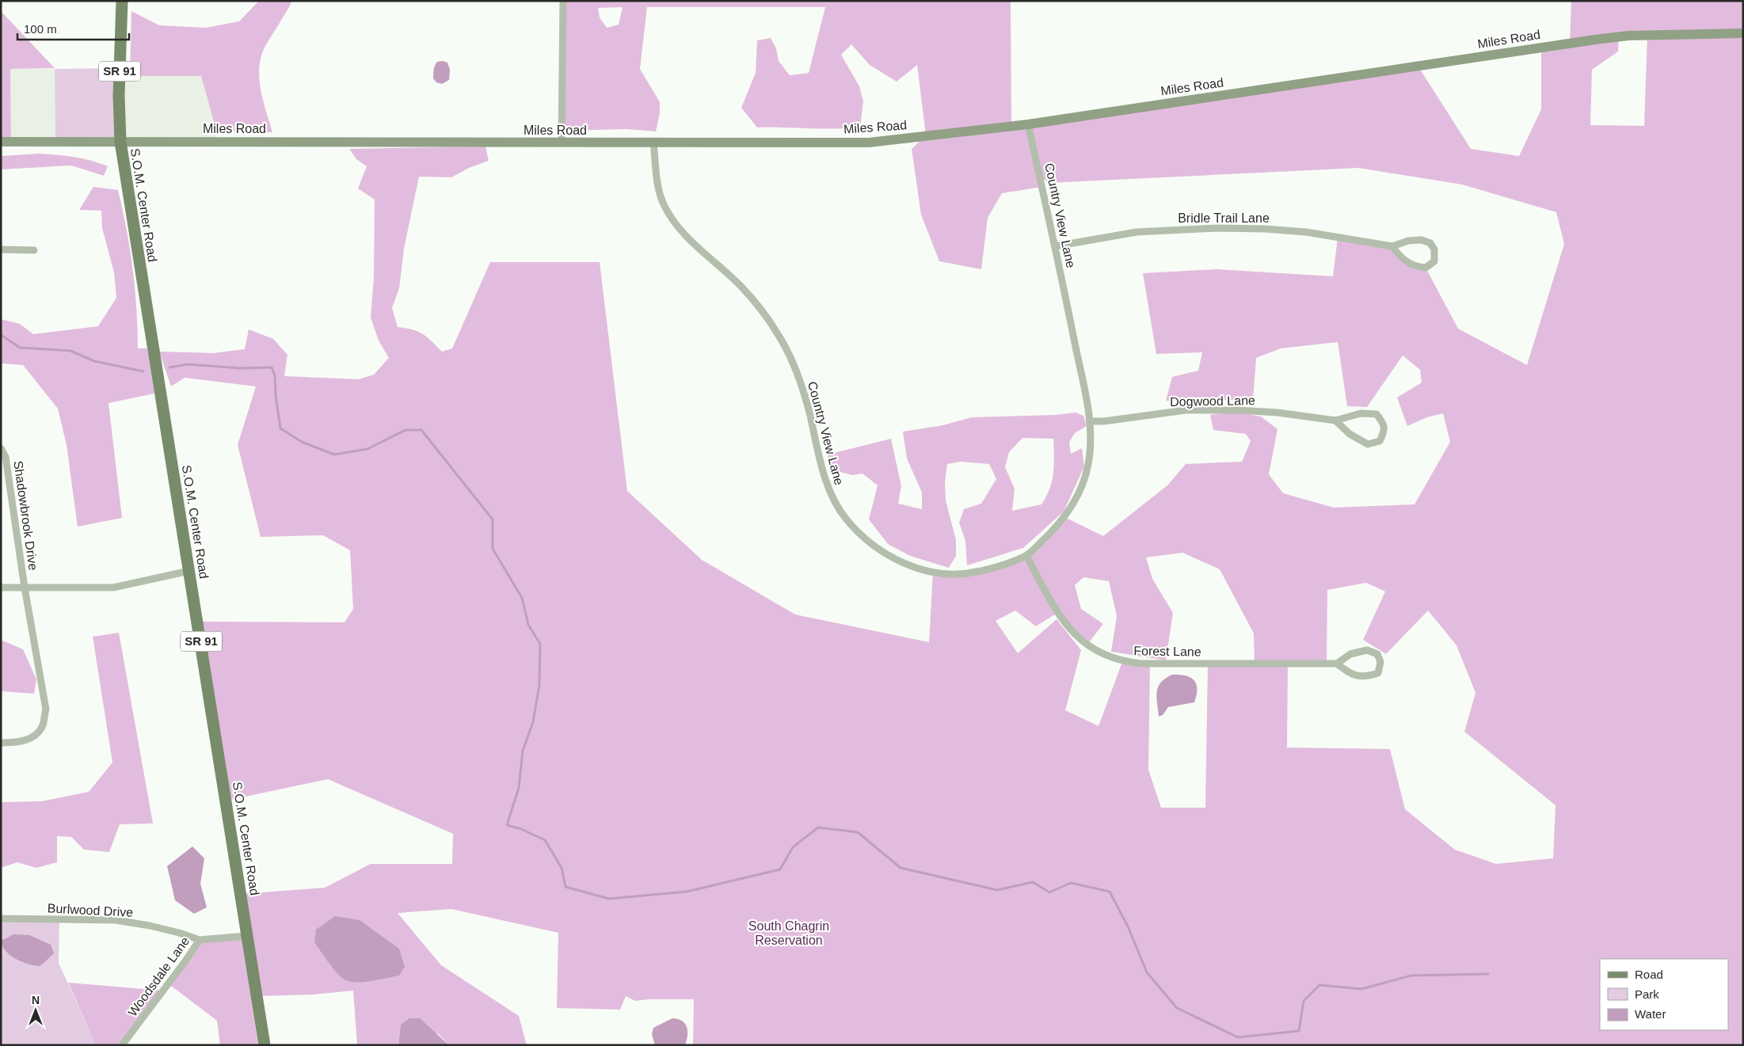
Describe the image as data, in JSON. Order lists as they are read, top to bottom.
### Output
{
  "streets": {
    "main road": ["Miles Road", "SR 91", "S.O.M. Center Road"],
    "street": [
      "Country View Lane",
      "Bridle Trail Lane",
      "Dogwood Lane",
      "Shadowbrook Drive",
      "Forest Lane",
      "Burlwood Drive",
      "Woodsdale Lane"
    ]
  },
  "crossings": [
    ["Miles Road", "S.O.M. Center Road"],
    ["Miles Road", "Country View Lane"],
    ["S.O.M. Center Road", "Woodsdale Lane"],
    ["Country View Lane", "Bridle Trail Lane"],
    ["Country View Lane", "Dogwood Lane"],
    ["Country View Lane", "Forest Lane"],
    ["Burlwood Drive", "Woodsdale Lane"]
  ],
  "parks": ["South Chagrin Reservation"],
  "legend": ["Road", "Park", "Water"],
  "scale_bar": "100 m",
  "north": "top"
}
